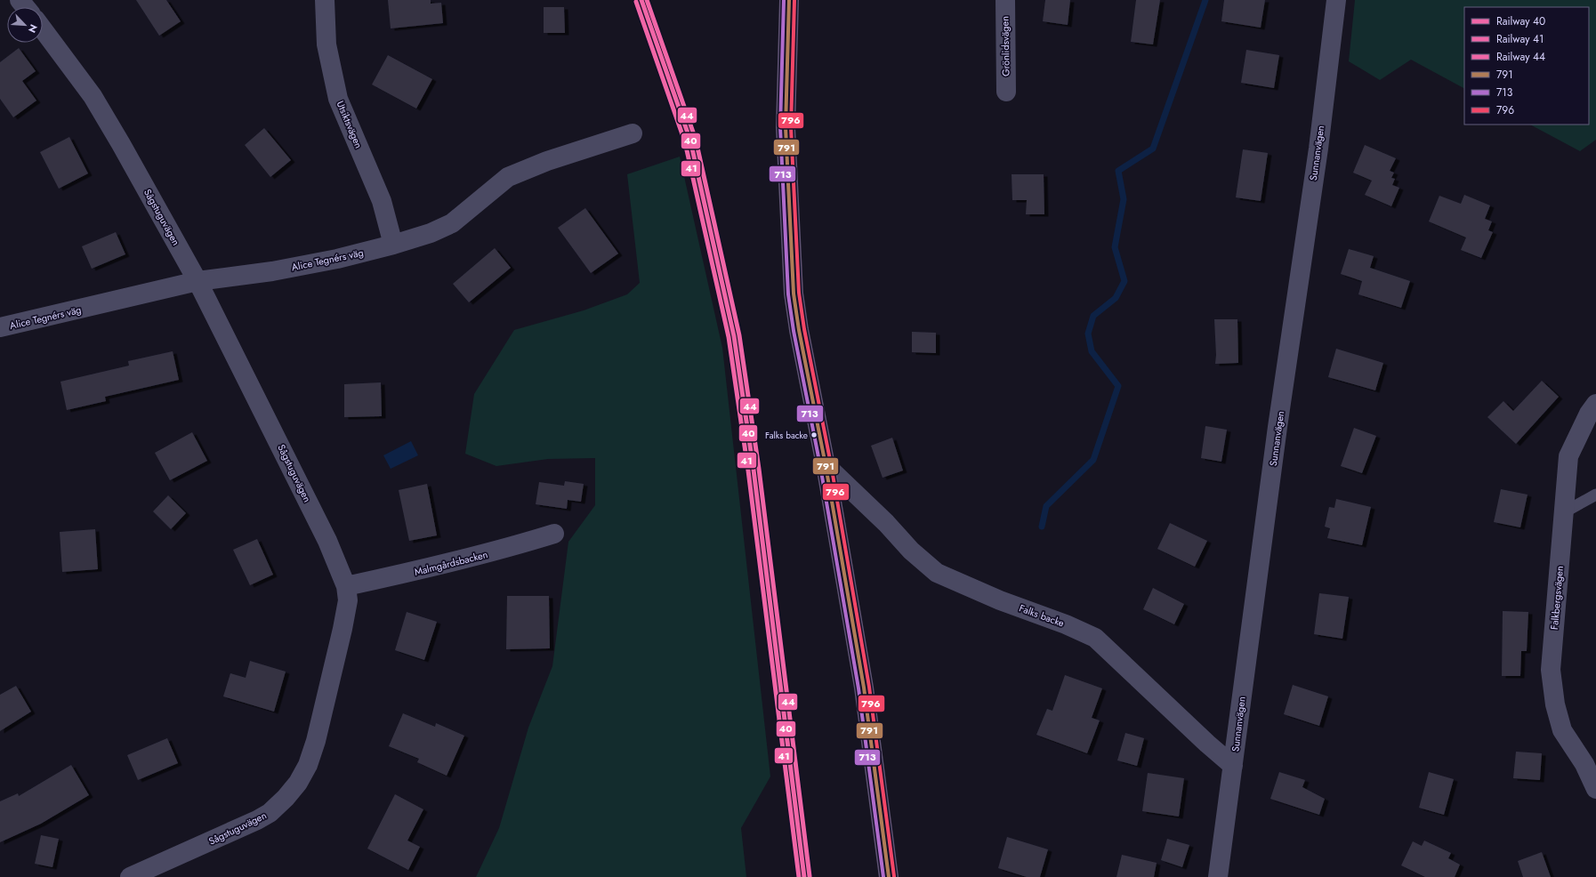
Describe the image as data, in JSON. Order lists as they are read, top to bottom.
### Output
{
  "streets": {
    "street": [
      "Grönlidsvägen",
      "Utsiktsvägen",
      "Sunnanvägen",
      "Sågstuguvägen",
      "Alice Tegnérs väg",
      "Malmgårdsbacken",
      "Falkbergsvägen",
      "Falks backe"
    ]
  },
  "crossings": [
    ["Utsiktsvägen", "Alice Tegnérs väg"],
    ["Sunnanvägen", "Falks backe"],
    ["Sågstuguvägen", "Alice Tegnérs väg"],
    ["Sågstuguvägen", "Malmgårdsbacken"]
  ],
  "places": ["Falks backe"],
  "lines": [
    "rail line 40",
    "rail line 44",
    "transit line 791",
    "transit line 713",
    "transit line 796",
    "rail line 41"
  ],
  "legend": [
    "Railway 40",
    "Railway 41",
    "Railway 44",
    "791",
    "713",
    "796"
  ],
  "north": "bottom right"
}
